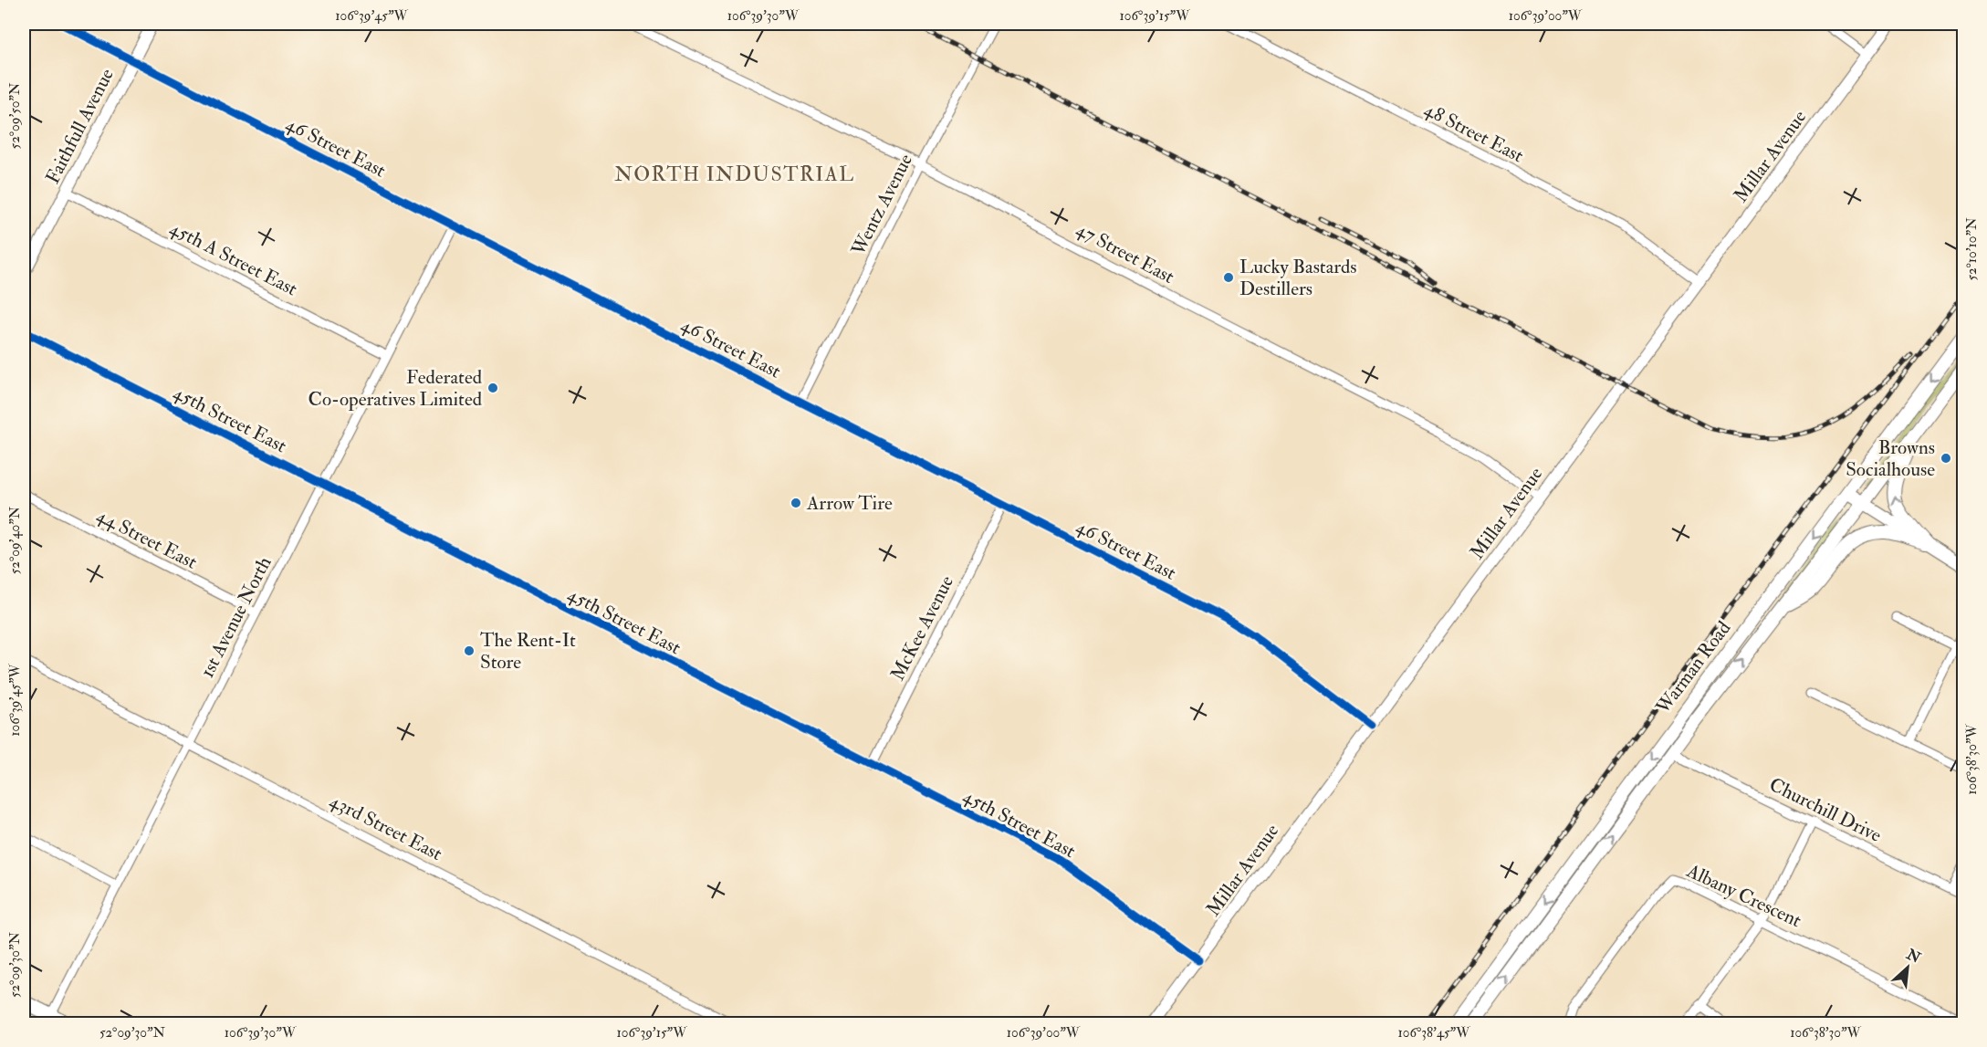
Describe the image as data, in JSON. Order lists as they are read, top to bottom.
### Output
{
  "streets": {
    "main road": ["Warman Road"],
    "street": [
      "Faithfull Avenue",
      "48 Street East",
      "46 Street East",
      "Millar Avenue",
      "Wentz Avenue",
      "47 Street East",
      "45th A Street East",
      "45th Street East",
      "44 Street East",
      "1st Avenue North",
      "McKee Avenue",
      "Churchill Drive",
      "43rd Street East",
      "Albany Crescent"
    ]
  },
  "crossings": [
    ["Faithfull Avenue", "46 Street East"],
    ["Faithfull Avenue", "45th A Street East"],
    ["48 Street East", "Millar Avenue"],
    ["46 Street East", "Millar Avenue"],
    ["46 Street East", "Wentz Avenue"],
    ["46 Street East", "1st Avenue North"],
    ["46 Street East", "McKee Avenue"],
    ["Millar Avenue", "47 Street East"],
    ["Millar Avenue", "45th Street East"],
    ["Wentz Avenue", "47 Street East"],
    ["45th A Street East", "1st Avenue North"],
    ["45th Street East", "1st Avenue North"],
    ["45th Street East", "McKee Avenue"],
    ["44 Street East", "1st Avenue North"],
    ["1st Avenue North", "43rd Street East"],
    ["Warman Road", "Churchill Drive"]
  ],
  "districts": ["NORTH INDUSTRIAL"],
  "places": [
    "Lucky Bastards Destillers",
    "Federated Co-operatives Limited",
    "Browns Socialhouse",
    "Arrow Tire",
    "The Rent-It Store"
  ],
  "north": "top right",
  "coordinates": [
    "106°39'45\"W",
    "106°39'30\"W",
    "106°39'15\"W",
    "106°39'00\"W",
    "52°09'50\"N",
    "52°10'10\"N",
    "52°09'40\"N",
    "106°38'30\"W",
    "52°09'30\"N",
    "106°38'45\"W"
  ]
}
